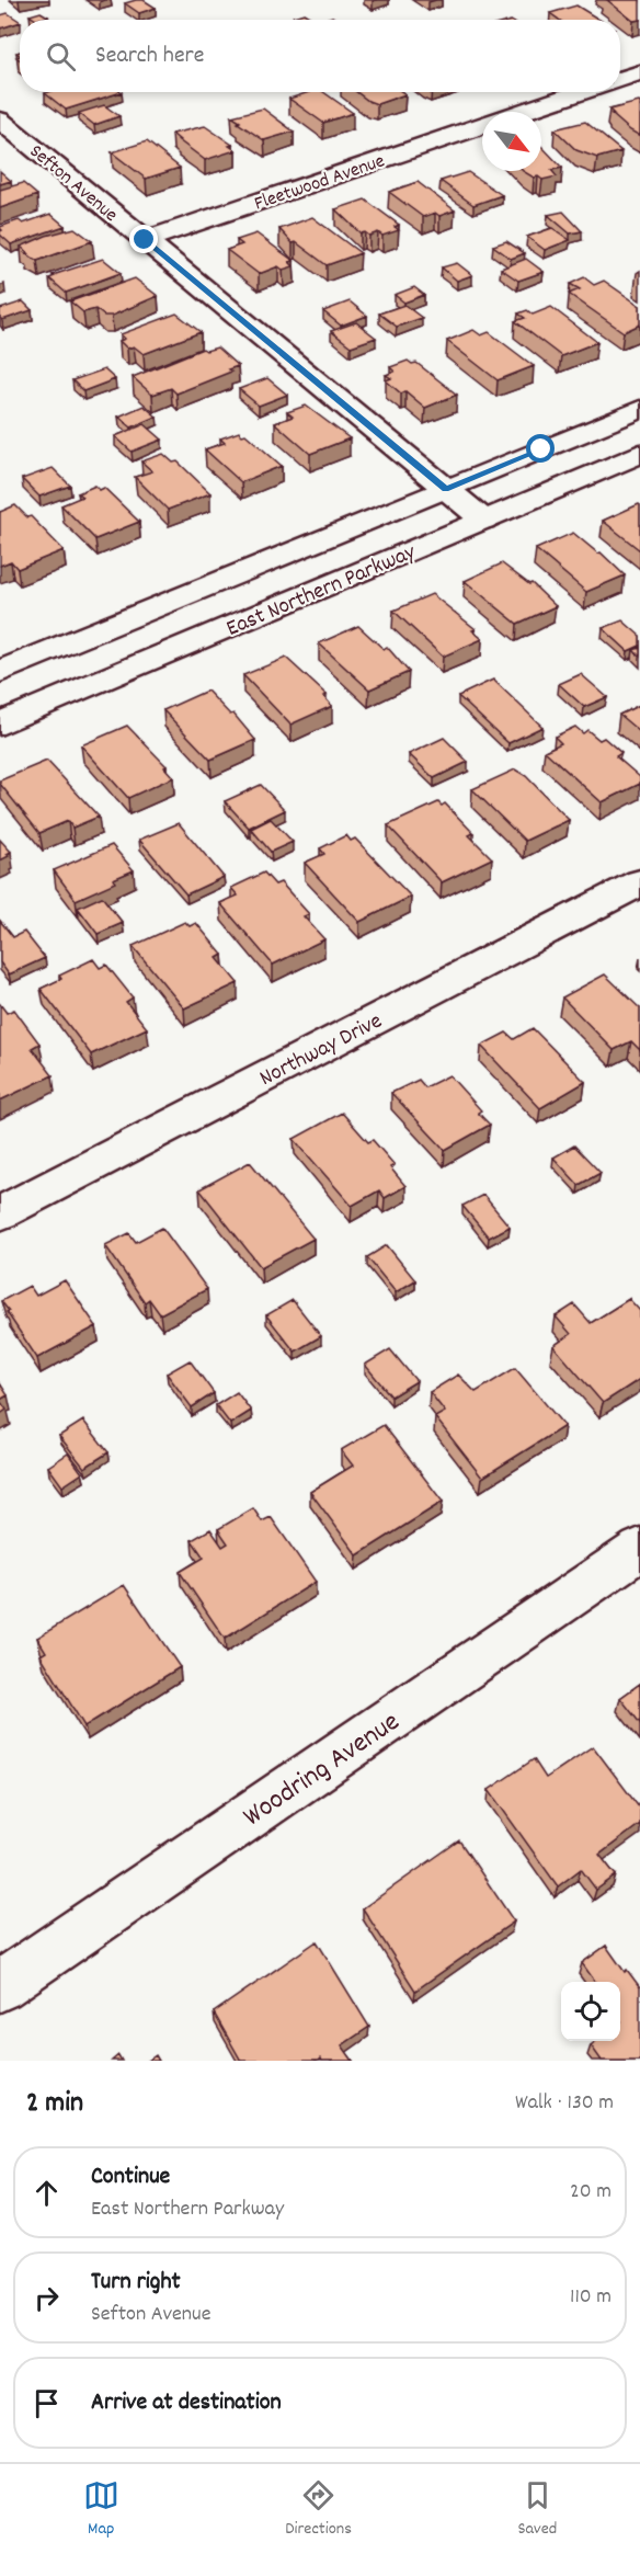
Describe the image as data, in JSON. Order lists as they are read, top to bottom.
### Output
{
  "streets": {
    "street": [
      "Fleetwood Avenue",
      "Sefton Avenue",
      "East Northern Parkway",
      "Northway Drive",
      "Woodring Avenue"
    ]
  },
  "crossings": [
    ["Fleetwood Avenue", "Sefton Avenue"],
    ["Sefton Avenue", "East Northern Parkway"]
  ],
  "north": "bottom right",
  "page": {
    "search": "Search here",
    "heading": ["2 min", "Walk · 130 m"],
    "list": [
      ["Continue", "East Northern Parkway", "20 m"],
      ["Turn right", "Sefton Avenue", "110 m"],
      "Arrive at destination"
    ],
    "nav": ["Map", "Directions", "Saved"]
  }
}
